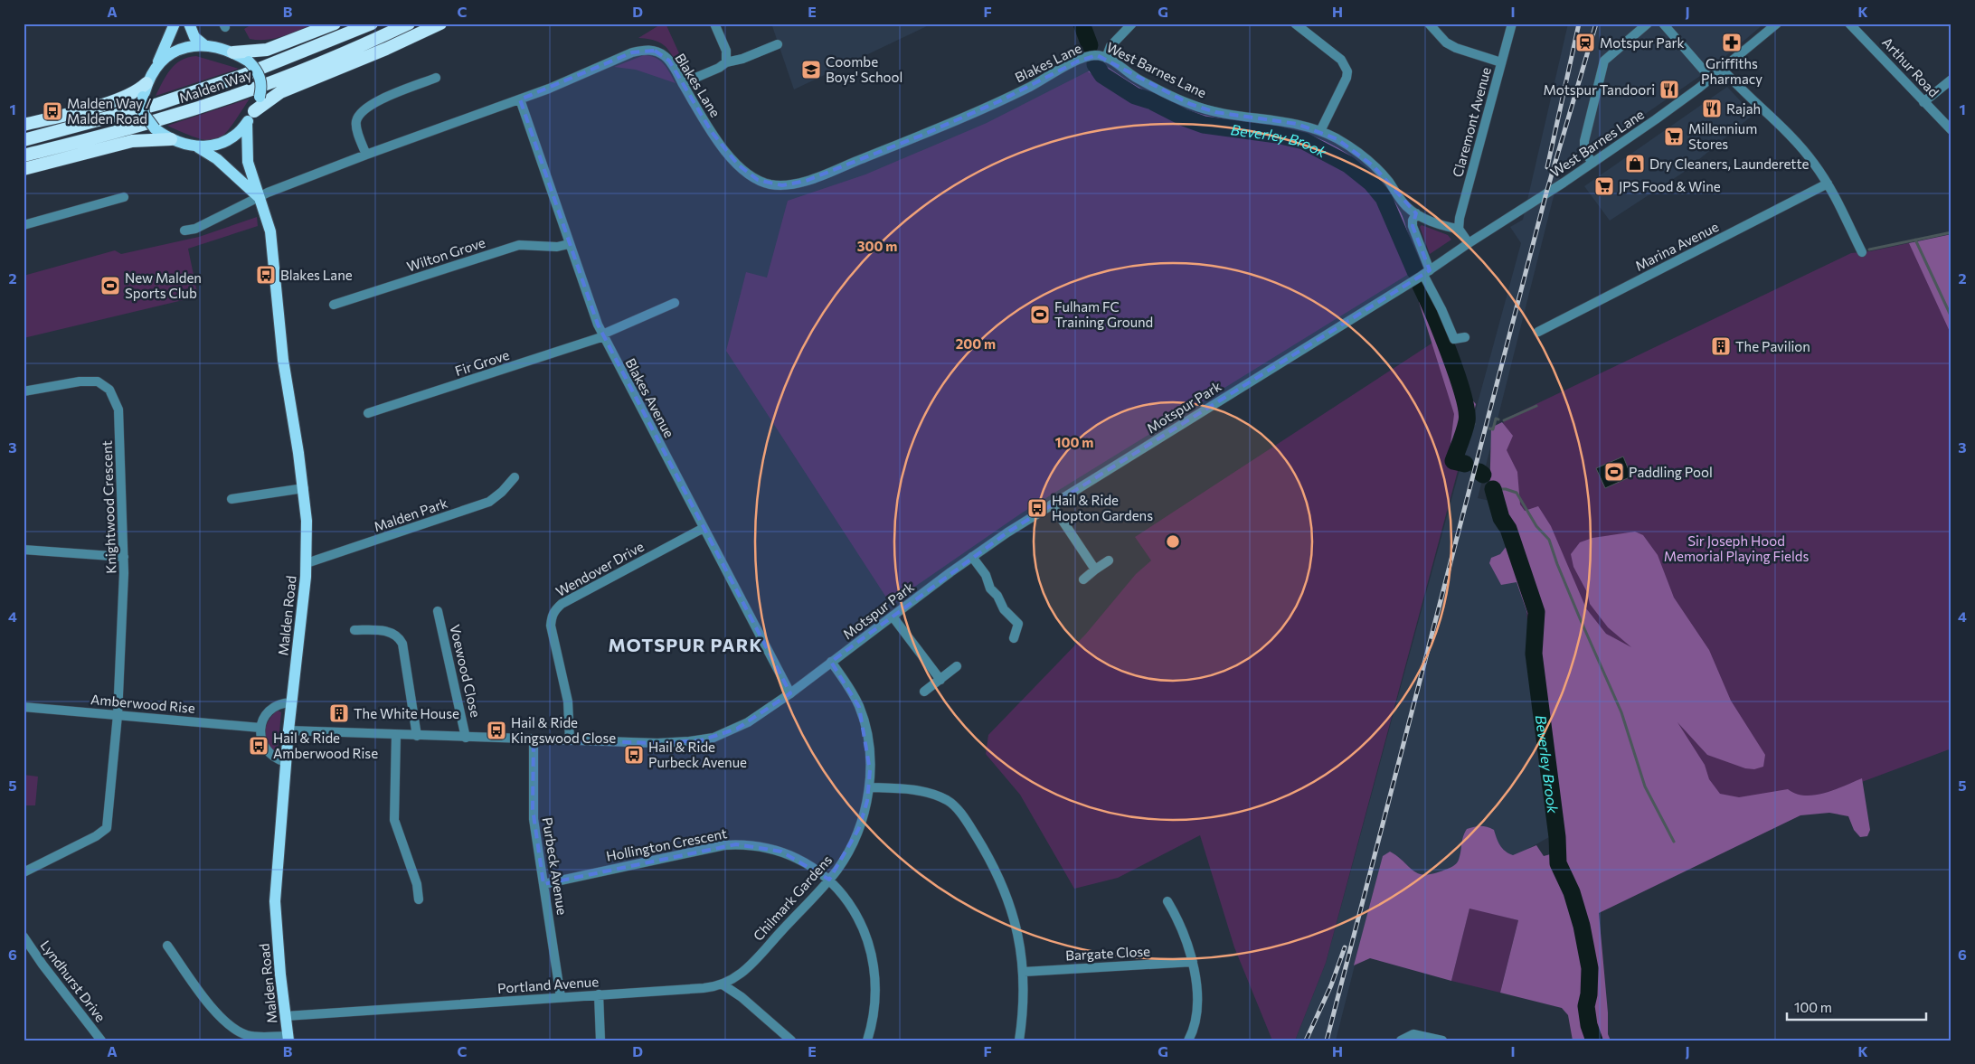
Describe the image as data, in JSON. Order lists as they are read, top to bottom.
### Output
{
  "streets": {
    "highway": ["Malden Way"],
    "main road": ["Malden Road"],
    "street": [
      "Blakes Lane",
      "Arthur Road",
      "West Barnes Lane",
      "Claremont Avenue",
      "Marina Avenue",
      "Wilton Grove",
      "Fir Grove",
      "Blakes Avenue",
      "Motspur Park",
      "Knightwood Crescent",
      "Malden Park",
      "Wendover Drive",
      "Voewood Close",
      "Amberwood Rise",
      "Hollington Crescent",
      "Purbeck Avenue",
      "Chilmark Gardens",
      "Bargate Close",
      "Lyndhurst Drive",
      "Portland Avenue"
    ]
  },
  "crossings": [
    ["Blakes Lane", "West Barnes Lane"],
    ["Blakes Lane", "Blakes Avenue"],
    ["Blakes Lane", "Malden Road"],
    ["West Barnes Lane", "Claremont Avenue"],
    ["West Barnes Lane", "Motspur Park"],
    ["Wilton Grove", "Blakes Avenue"],
    ["Fir Grove", "Blakes Avenue"],
    ["Blakes Avenue", "Motspur Park"],
    ["Blakes Avenue", "Wendover Drive"],
    ["Motspur Park", "Wendover Drive"],
    ["Motspur Park", "Malden Road"],
    ["Motspur Park", "Voewood Close"],
    ["Motspur Park", "Purbeck Avenue"],
    ["Motspur Park", "Chilmark Gardens"],
    ["Knightwood Crescent", "Amberwood Rise"],
    ["Malden Park", "Malden Road"],
    ["Malden Road", "Portland Avenue"],
    ["Hollington Crescent", "Purbeck Avenue"],
    ["Hollington Crescent", "Chilmark Gardens"],
    ["Purbeck Avenue", "Portland Avenue"],
    ["Chilmark Gardens", "Portland Avenue"]
  ],
  "districts": ["MOTSPUR PARK"],
  "water": ["Beverley Brook"],
  "parks": ["Sir Joseph Hood Memorial Playing Fields"],
  "places": {
    "station": ["Motspur Park"],
    "pharmacy": ["Griffiths Pharmacy"],
    "school or university": ["Coombe Boys' School"],
    "restaurant": ["Motspur Tandoori", "Rajah"],
    "bus stop": [
      "Malden Way / Malden Road",
      "Blakes Lane",
      "Hail & Ride Hopton Gardens",
      "Hail & Ride Kingswood Close",
      "Hail & Ride Amberwood Rise",
      "Hail & Ride Purbeck Avenue"
    ],
    "supermarket": ["Millennium Stores", "JPS Food & Wine"],
    "shop": ["Dry Cleaners, Launderette"],
    "sports": ["New Malden Sports Club", "Fulham FC Training Ground", "Paddling Pool"],
    "building": ["The Pavilion", "The White House"]
  },
  "scale_bar": "100 m",
  "grid": {
    "columns": [
      "A",
      "B",
      "C",
      "D",
      "E",
      "F",
      "G",
      "H",
      "I",
      "J",
      "K"
    ],
    "rows": [
      "1",
      "2",
      "3",
      "4",
      "5",
      "6"
    ]
  },
  "rings": ["300 m", "200 m", "100 m"]
}
